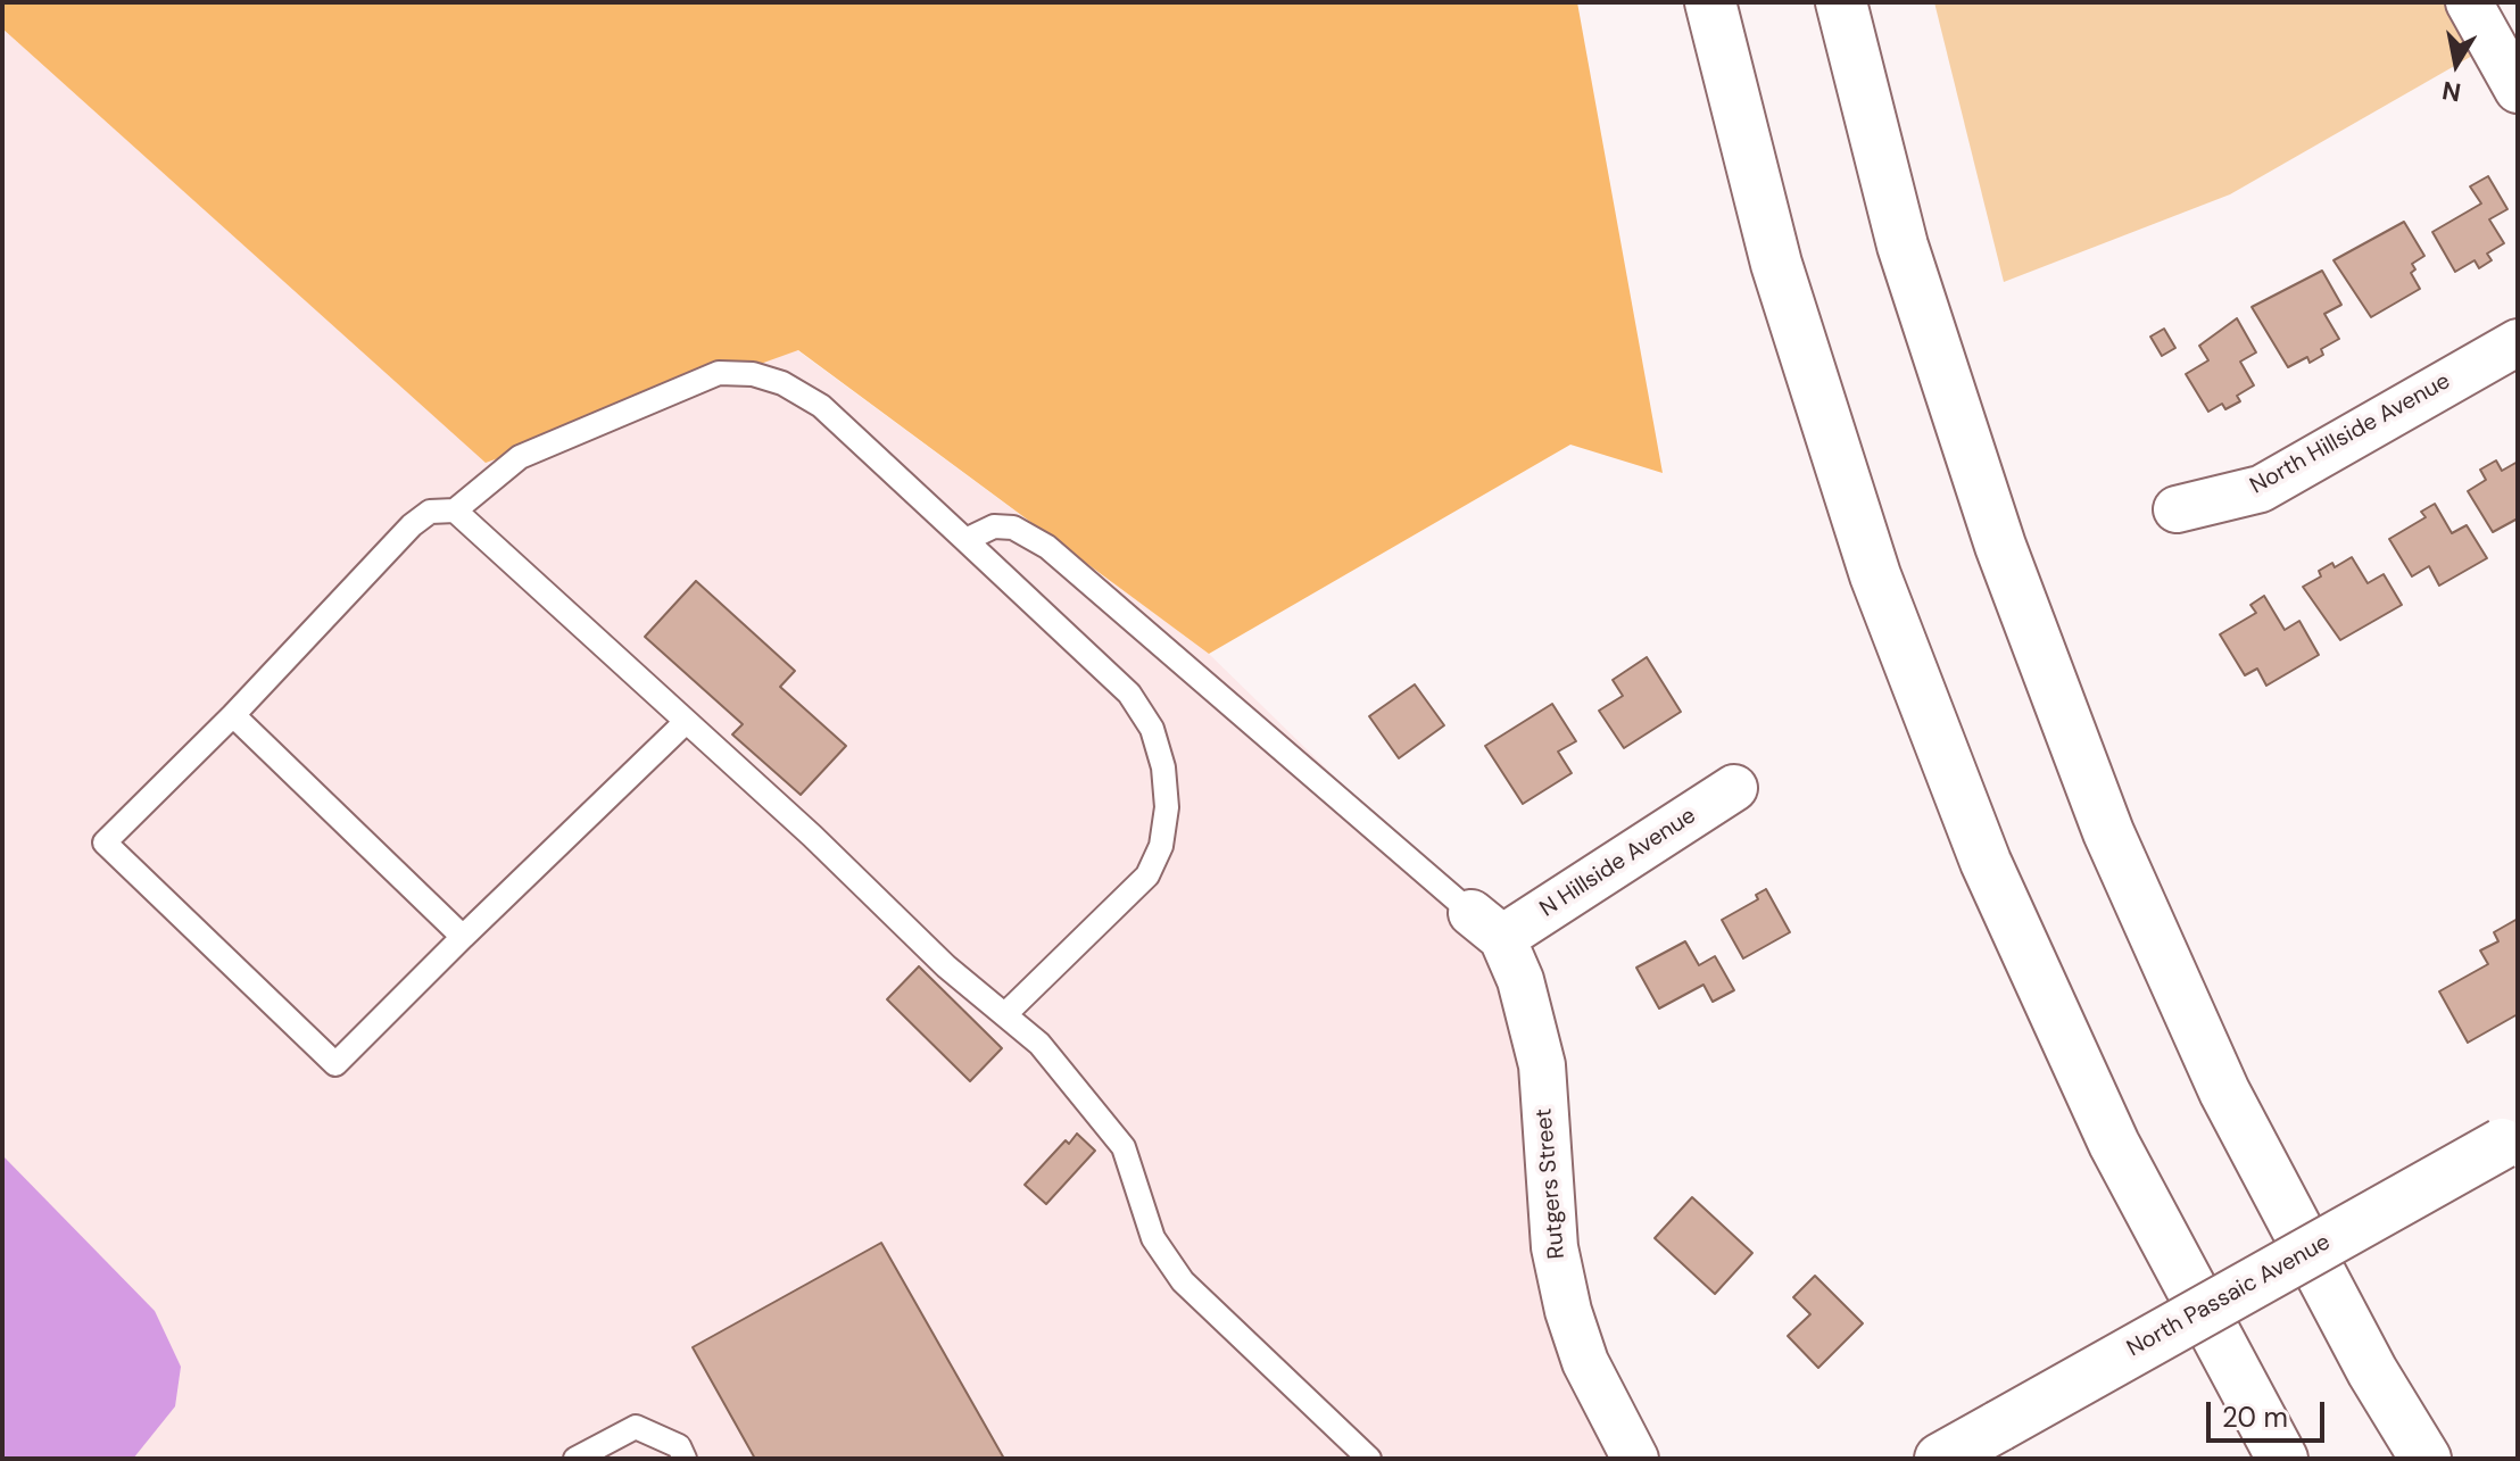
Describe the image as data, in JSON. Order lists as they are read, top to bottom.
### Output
{
  "streets": {
    "main road": ["North Passaic Avenue"],
    "street": ["North Hillside Avenue", "N Hillside Avenue", "Rutgers Street"]
  },
  "crossings": [
    ["N Hillside Avenue", "Rutgers Street"]
  ],
  "scale_bar": "20 m",
  "north": "bottom"
}
